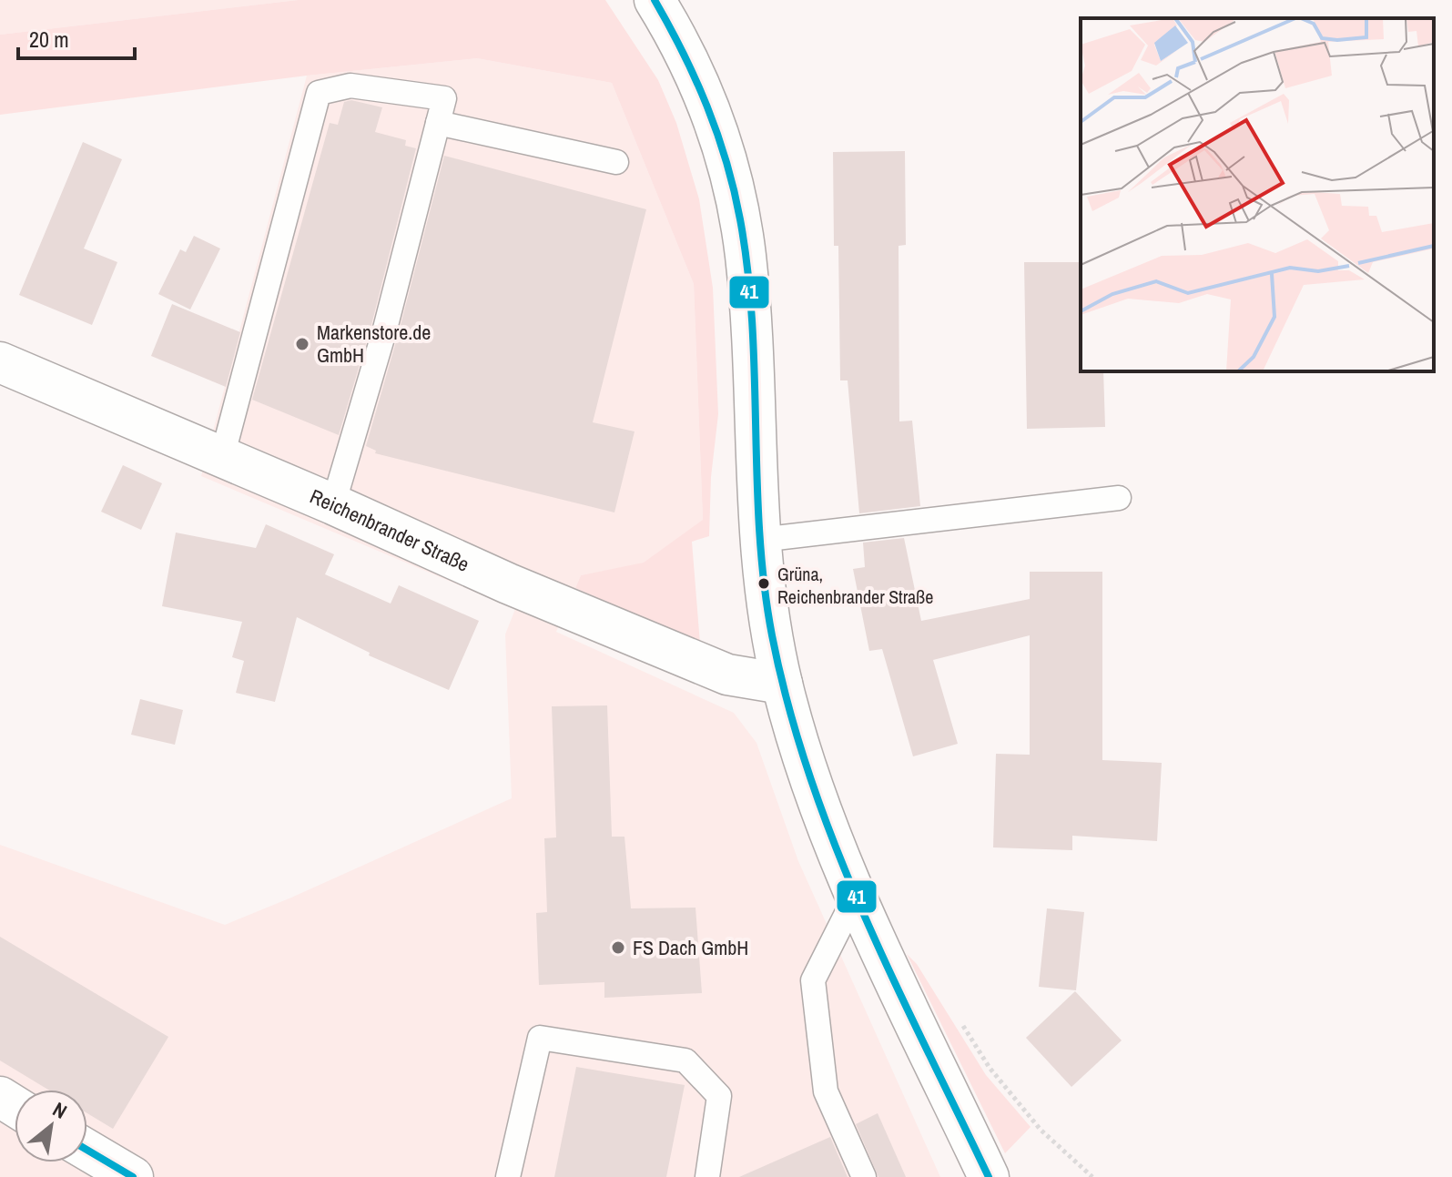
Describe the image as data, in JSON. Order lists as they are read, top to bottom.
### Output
{
  "streets": {
    "main road": ["Reichenbrander Straße"]
  },
  "places": ["Markenstore.de GmbH", "Grüna, Reichenbrander Straße", "FS Dach GmbH"],
  "lines": ["transit line 41"],
  "scale_bar": "20 m",
  "north": "top right"
}
